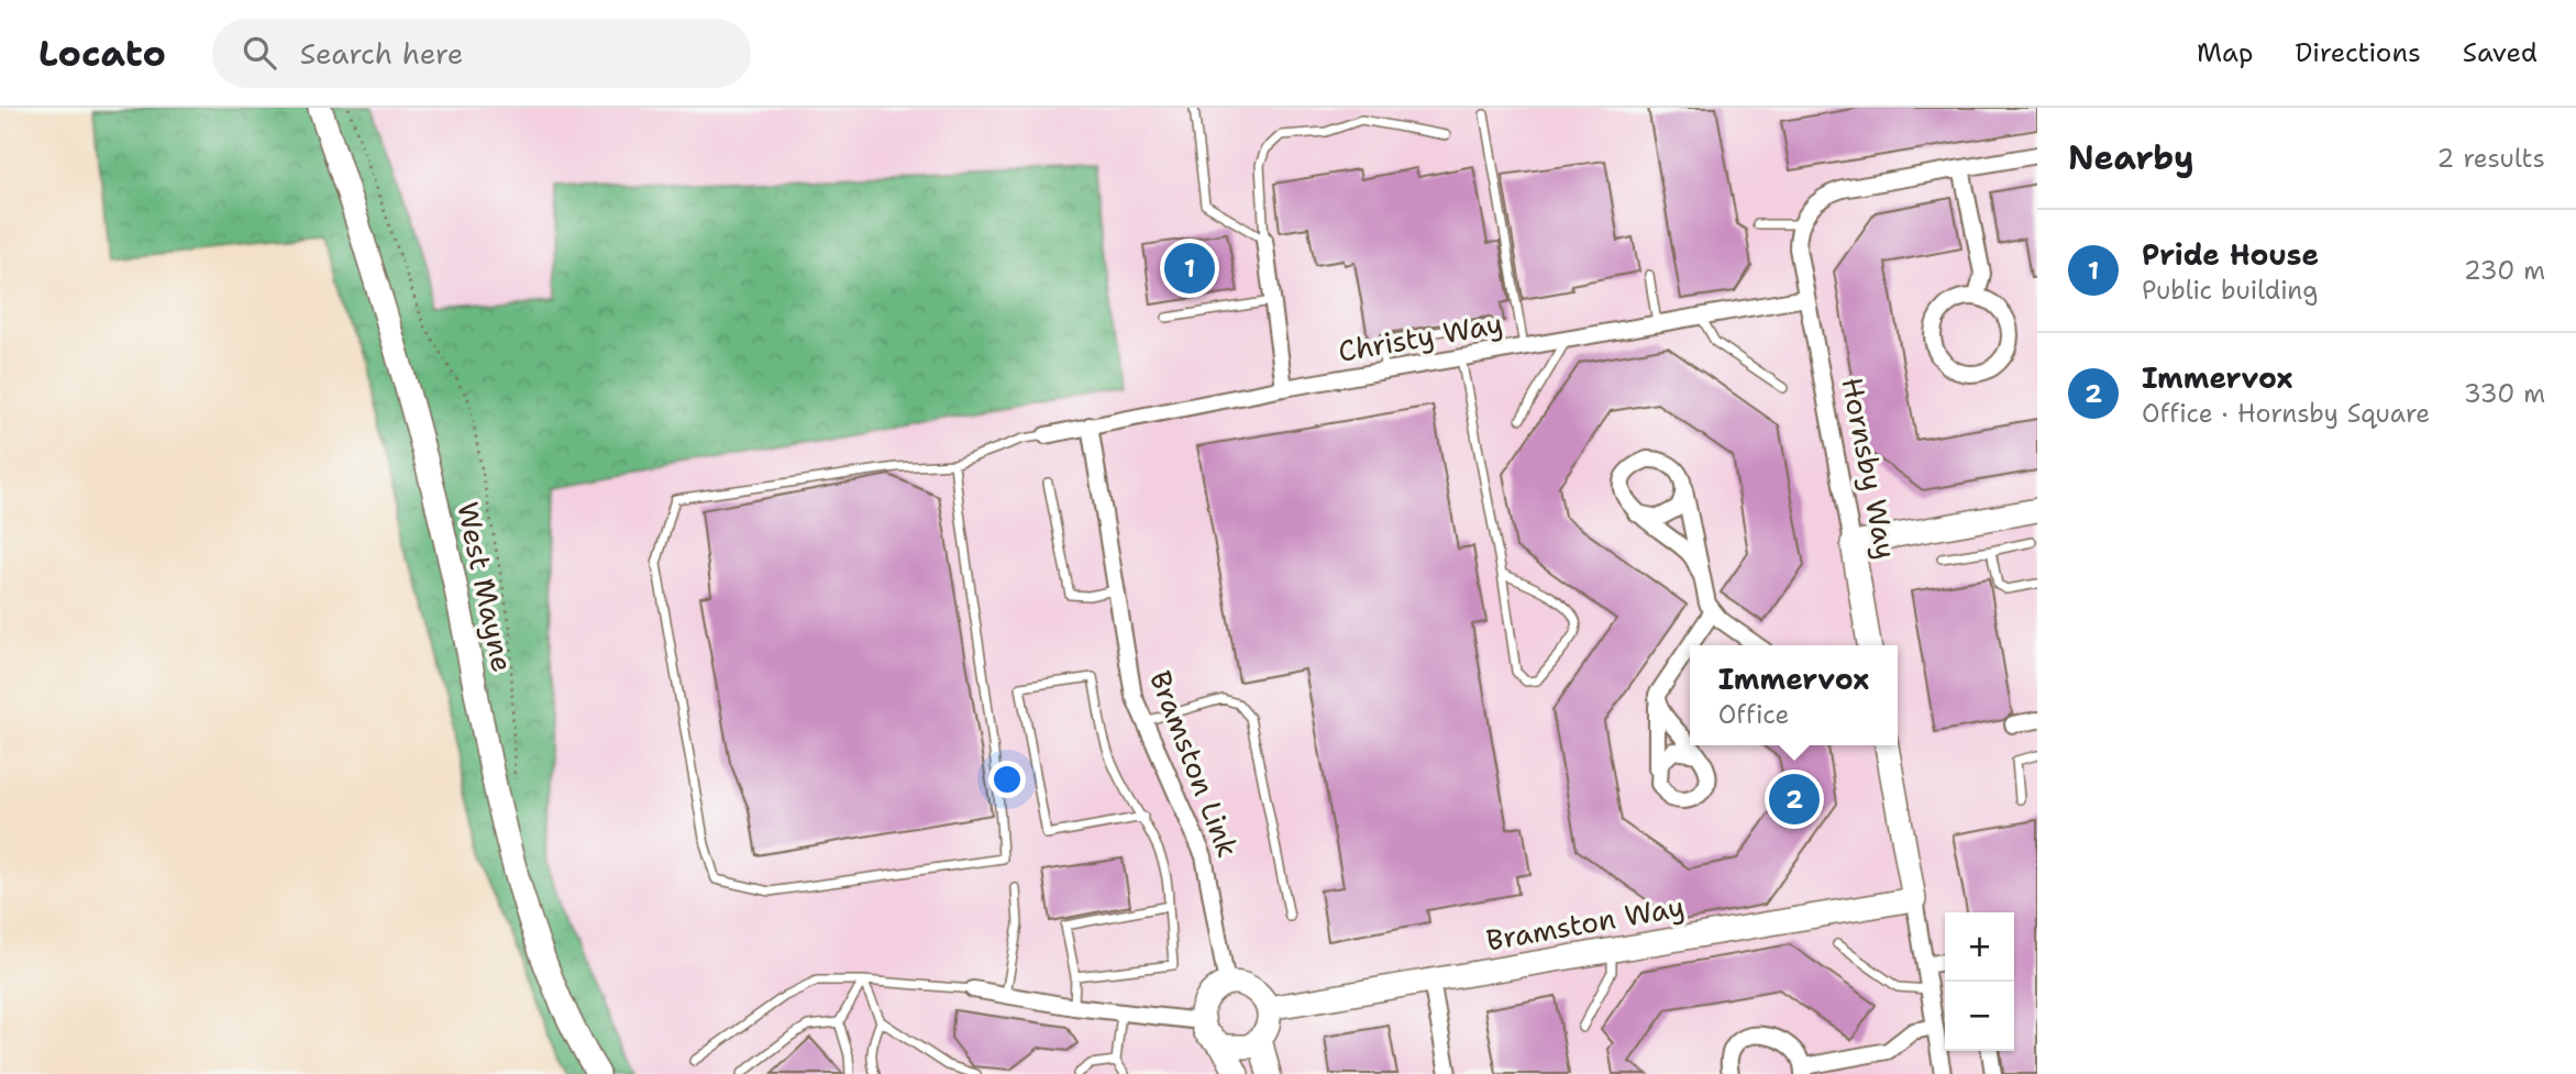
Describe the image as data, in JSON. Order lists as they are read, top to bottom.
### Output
{
  "streets": {
    "street": [
      "Christy Way",
      "Hornsby Way",
      "West Mayne",
      "Bramston Link",
      "Bramston Way"
    ]
  },
  "crossings": [
    ["Christy Way", "Hornsby Way"],
    ["Christy Way", "Bramston Link"],
    ["Bramston Link", "Bramston Way"]
  ],
  "page": {
    "header": "Locato",
    "search": "Search here",
    "nav": ["Map", "Directions", "Saved"],
    "heading": ["Nearby", "2 results"],
    "list": [
      {
        "mark": "1",
        "name": "Pride House",
        "note": "Public building",
        "value": "230 m"
      },
      {
        "mark": "2",
        "name": "Immervox",
        "note": "Office · Hornsby Square",
        "value": "330 m"
      }
    ],
    "pins": ["1", "2"],
    "popup": ["Immervox", "Office"],
    "map_buttons": ["+", "−"]
  }
}
